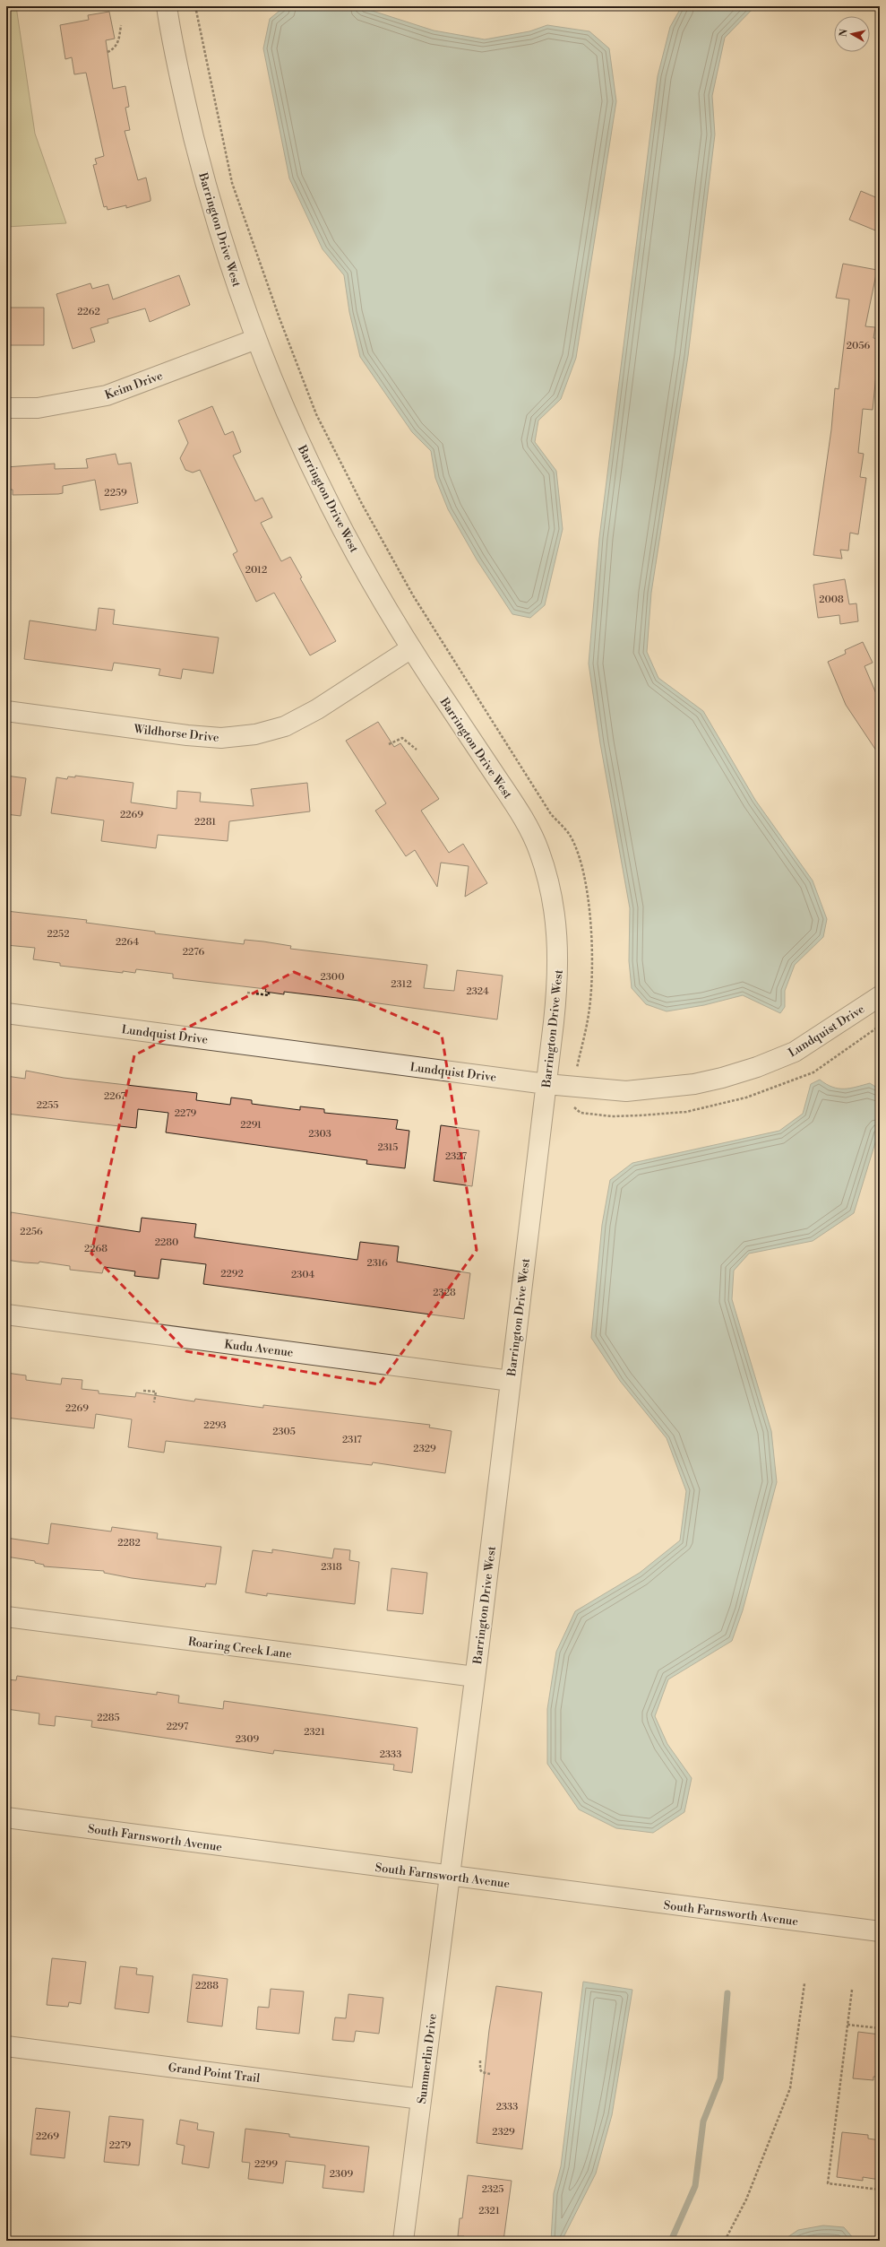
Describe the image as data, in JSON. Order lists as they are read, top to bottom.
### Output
{
  "streets": {
    "street": [
      "Barrington Drive West",
      "Keim Drive",
      "Wildhorse Drive",
      "Lundquist Drive",
      "Kudu Avenue",
      "Roaring Creek Lane",
      "South Farnsworth Avenue",
      "Summerlin Drive",
      "Grand Point Trail"
    ]
  },
  "crossings": [
    ["Barrington Drive West", "Keim Drive"],
    ["Barrington Drive West", "Wildhorse Drive"],
    ["Barrington Drive West", "Lundquist Drive"],
    ["Barrington Drive West", "Kudu Avenue"],
    ["Barrington Drive West", "Roaring Creek Lane"],
    ["Barrington Drive West", "South Farnsworth Avenue"],
    ["Barrington Drive West", "Summerlin Drive"],
    ["South Farnsworth Avenue", "Summerlin Drive"],
    ["Summerlin Drive", "Grand Point Trail"]
  ],
  "house_numbers": [
    "2262",
    "2056",
    "2259",
    "2012",
    "2008",
    "2269",
    "2281",
    "2252",
    "2264",
    "2276",
    "2300",
    "2312",
    "2324",
    "2267",
    "2255",
    "2279",
    "2291",
    "2303",
    "2315",
    "2327",
    "2256",
    "2280",
    "2268",
    "2316",
    "2292",
    "2304",
    "2328",
    "2269",
    "2293",
    "2305",
    "2317",
    "2329",
    "2282",
    "2318",
    "2285",
    "2297",
    "2321",
    "2309",
    "2333",
    "2288",
    "2333",
    "2329",
    "2269",
    "2279",
    "2299",
    "2309",
    "2325",
    "2321"
  ],
  "north": "left"
}
